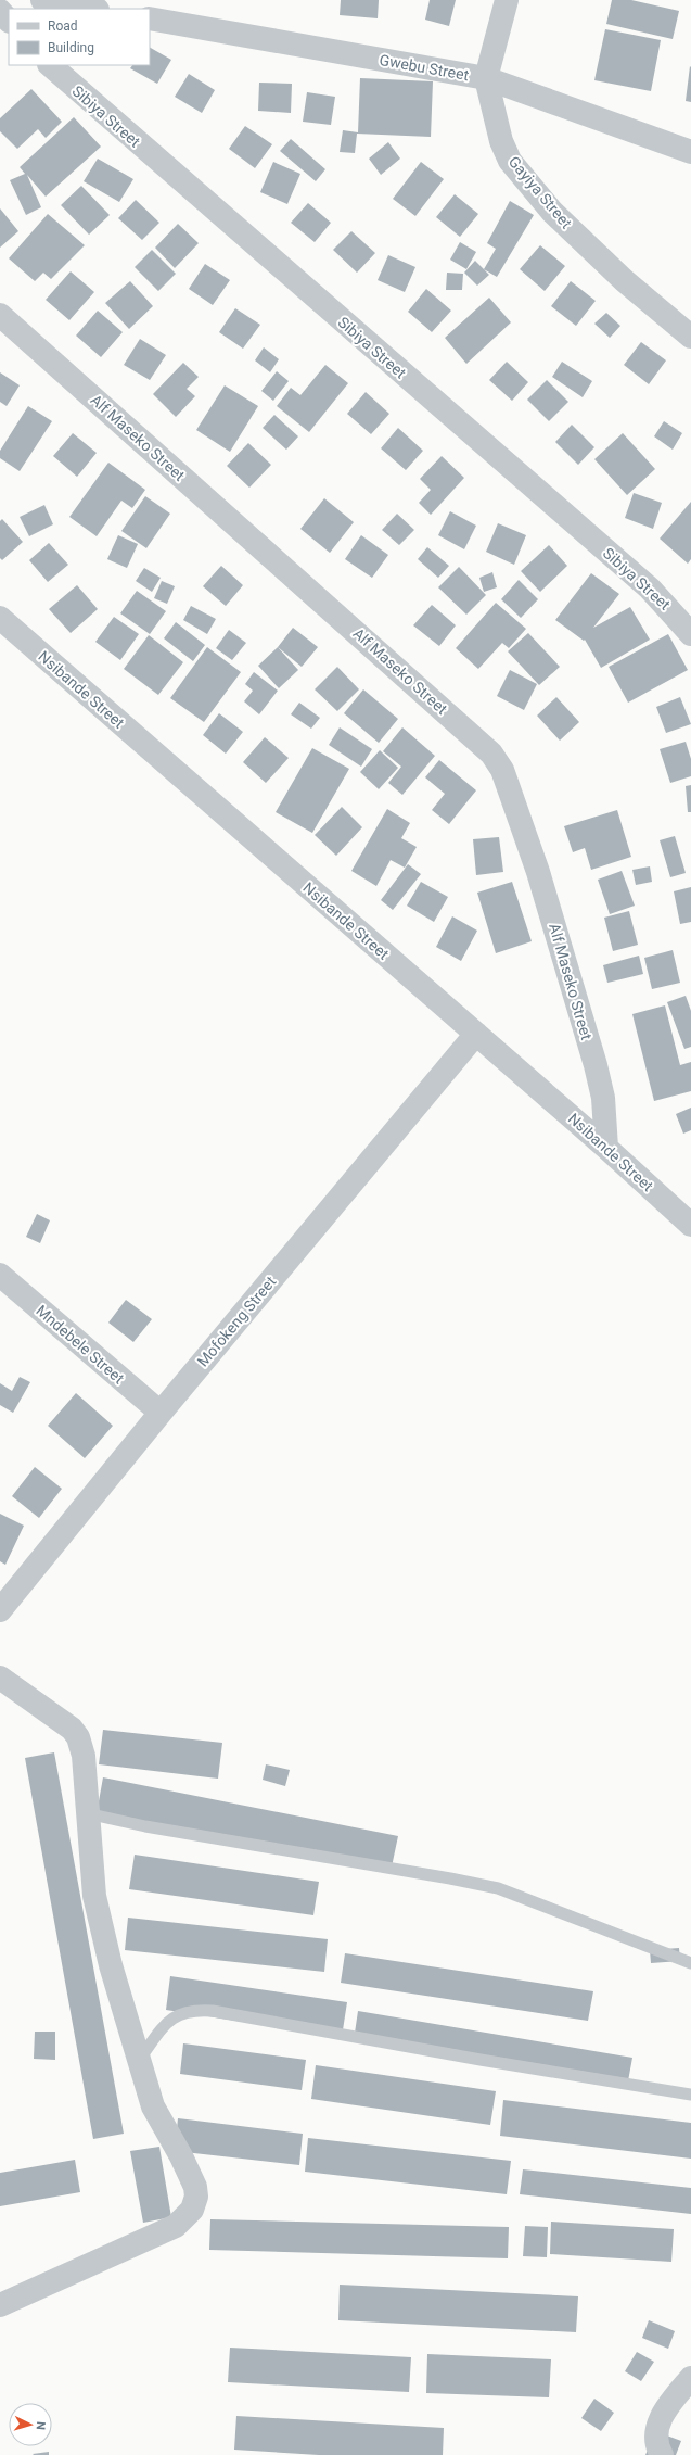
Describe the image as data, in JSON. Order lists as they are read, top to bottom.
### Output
{
  "streets": {
    "street": [
      "Gwebu Street",
      "Sibiya Street",
      "Gayiya Street",
      "Alf Maseko Street",
      "Nsibande Street",
      "Mofokeng Street",
      "Mndebele Street"
    ]
  },
  "crossings": [
    ["Gwebu Street", "Gayiya Street"],
    ["Alf Maseko Street", "Nsibande Street"],
    ["Nsibande Street", "Mofokeng Street"],
    ["Mofokeng Street", "Mndebele Street"]
  ],
  "legend": ["Road", "Building"],
  "north": "right"
}
